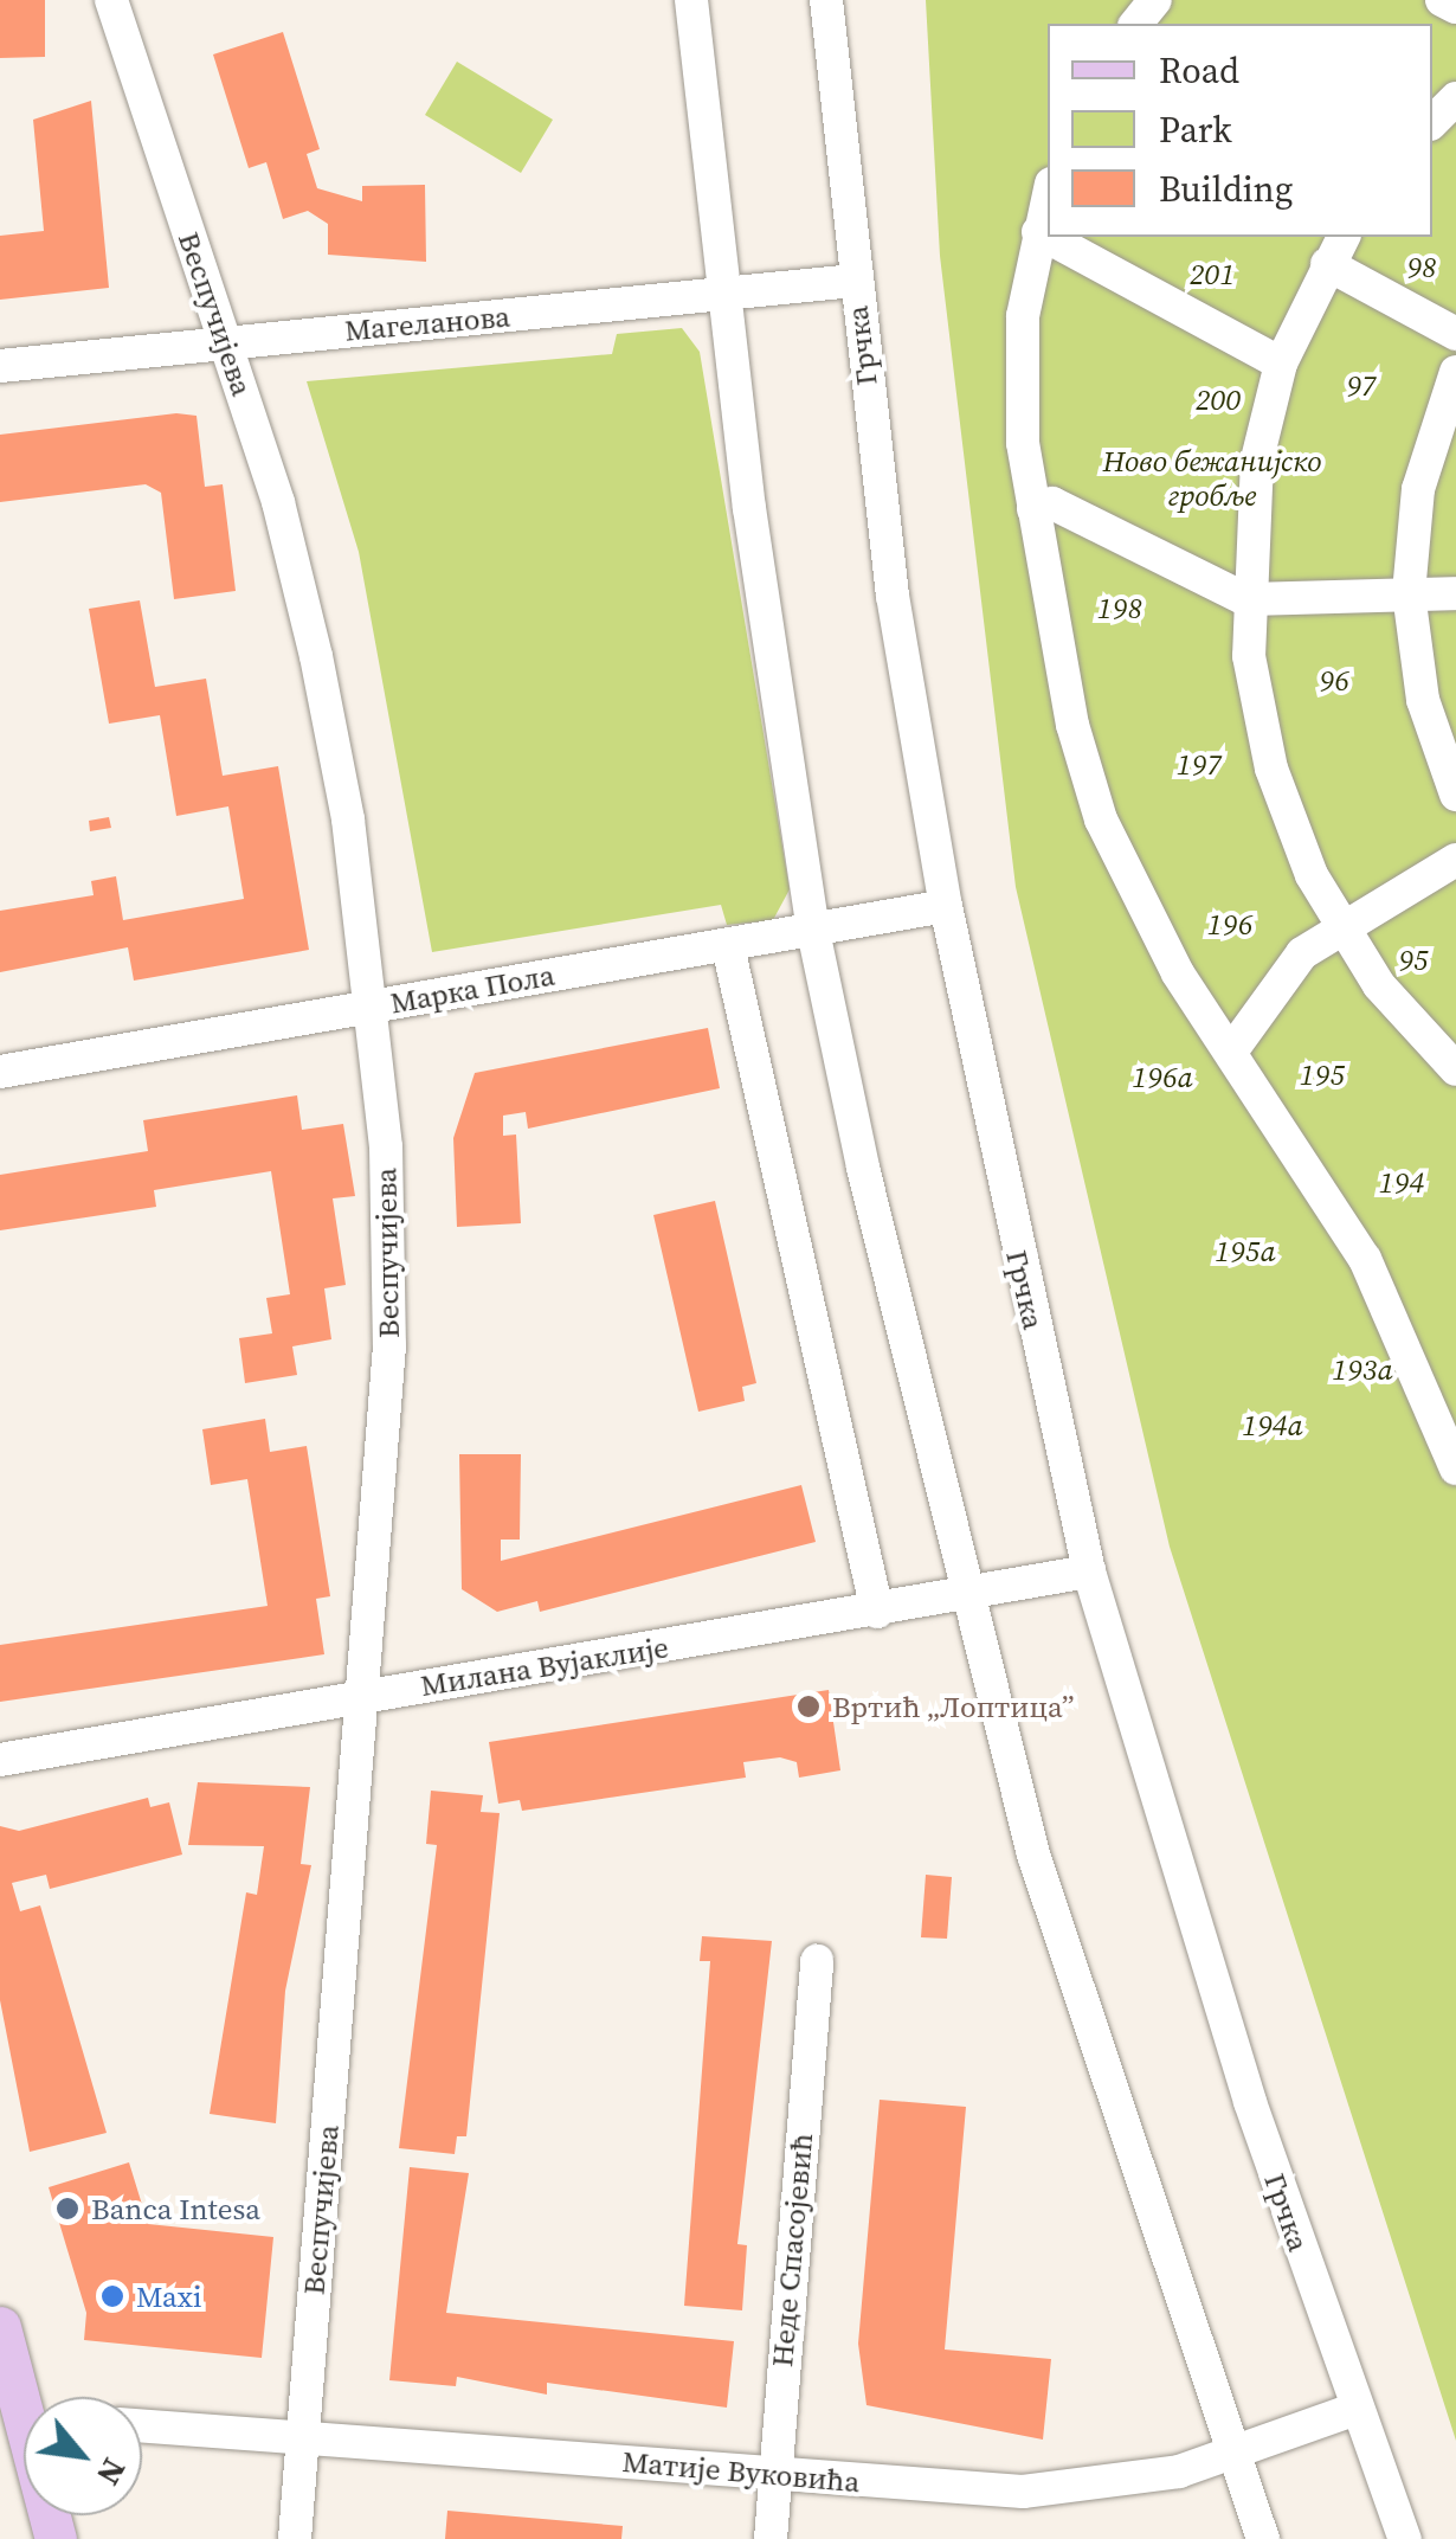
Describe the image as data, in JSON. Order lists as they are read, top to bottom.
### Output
{
  "streets": {
    "street": [
      "Веспучијева",
      "Магеланова",
      "Грчка",
      "Марка Пола",
      "Милана Вујаклије",
      "Неде Спасојевић",
      "Матије Вуковића"
    ]
  },
  "crossings": [
    ["Веспучијева", "Магеланова"],
    ["Веспучијева", "Марка Пола"],
    ["Веспучијева", "Милана Вујаклије"],
    ["Веспучијева", "Матије Вуковића"],
    ["Магеланова", "Грчка"],
    ["Грчка", "Марка Пола"],
    ["Грчка", "Милана Вујаклије"],
    ["Грчка", "Матије Вуковића"],
    ["Неде Спасојевић", "Матије Вуковића"]
  ],
  "parks": [
    "98",
    "201",
    "97",
    "200",
    "Ново бежанијско гробље",
    "198",
    "96",
    "197",
    "196",
    "95",
    "195",
    "196a",
    "194",
    "195a",
    "193a",
    "194a"
  ],
  "places": ["Вртић „Лоптица”", "Banca Intesa", "Maxi"],
  "legend": ["Road", "Park", "Building"],
  "north": "bottom right"
}
